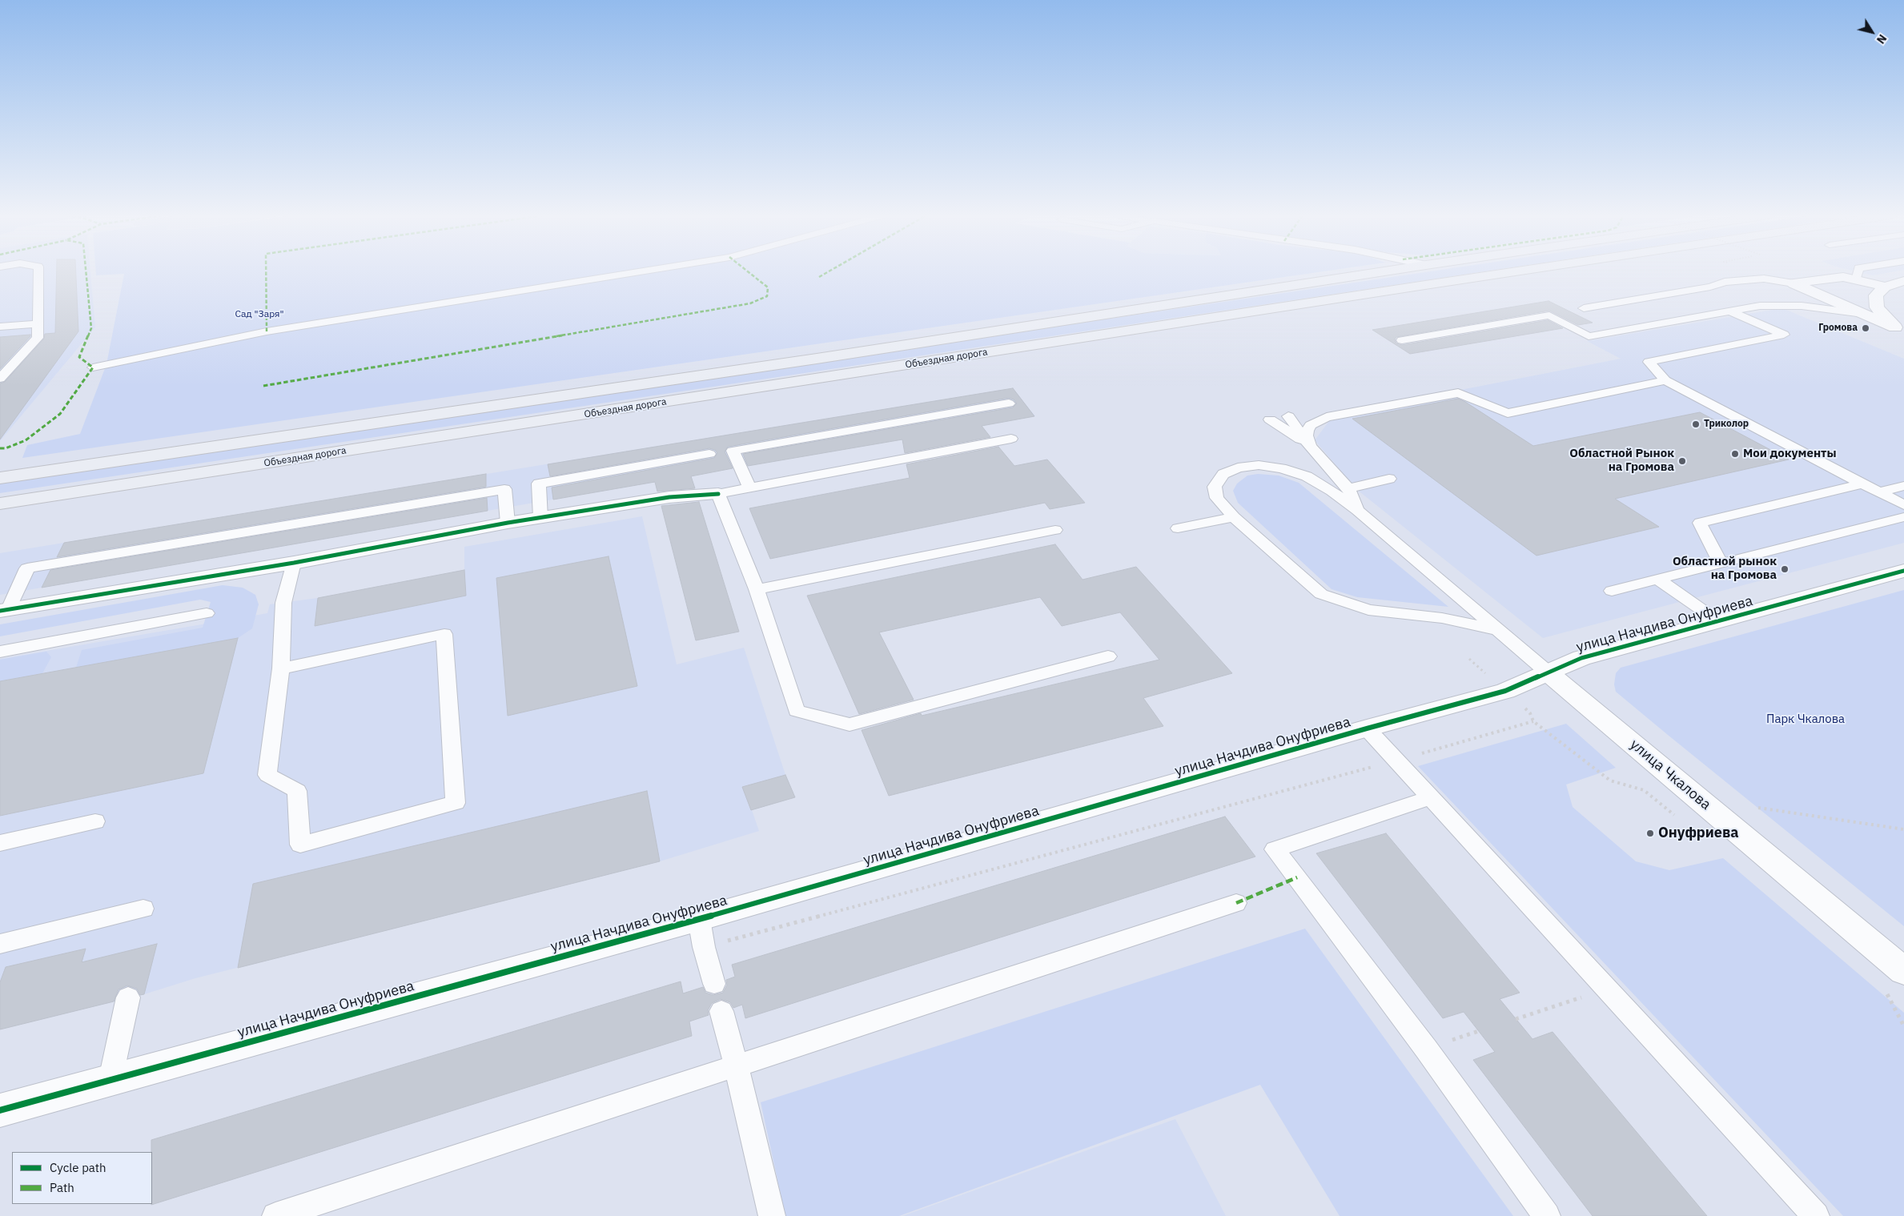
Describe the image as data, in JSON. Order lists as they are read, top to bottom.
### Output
{
  "streets": {
    "main road": ["Объездная дорога"],
    "street": ["улица Начдива Онуфриева", "улица Чкалова"]
  },
  "crossings": [
    ["улица Начдива Онуфриева", "улица Чкалова"]
  ],
  "parks": ["Сад \"Заря\"", "Парк Чкалова"],
  "places": [
    "Громова",
    "Триколор",
    "Мои документы",
    "Областной Рынок на Громова",
    "Областной рынок на Громова",
    "Онуфриева"
  ],
  "legend": ["Cycle path", "Path"],
  "north": "bottom right"
}
